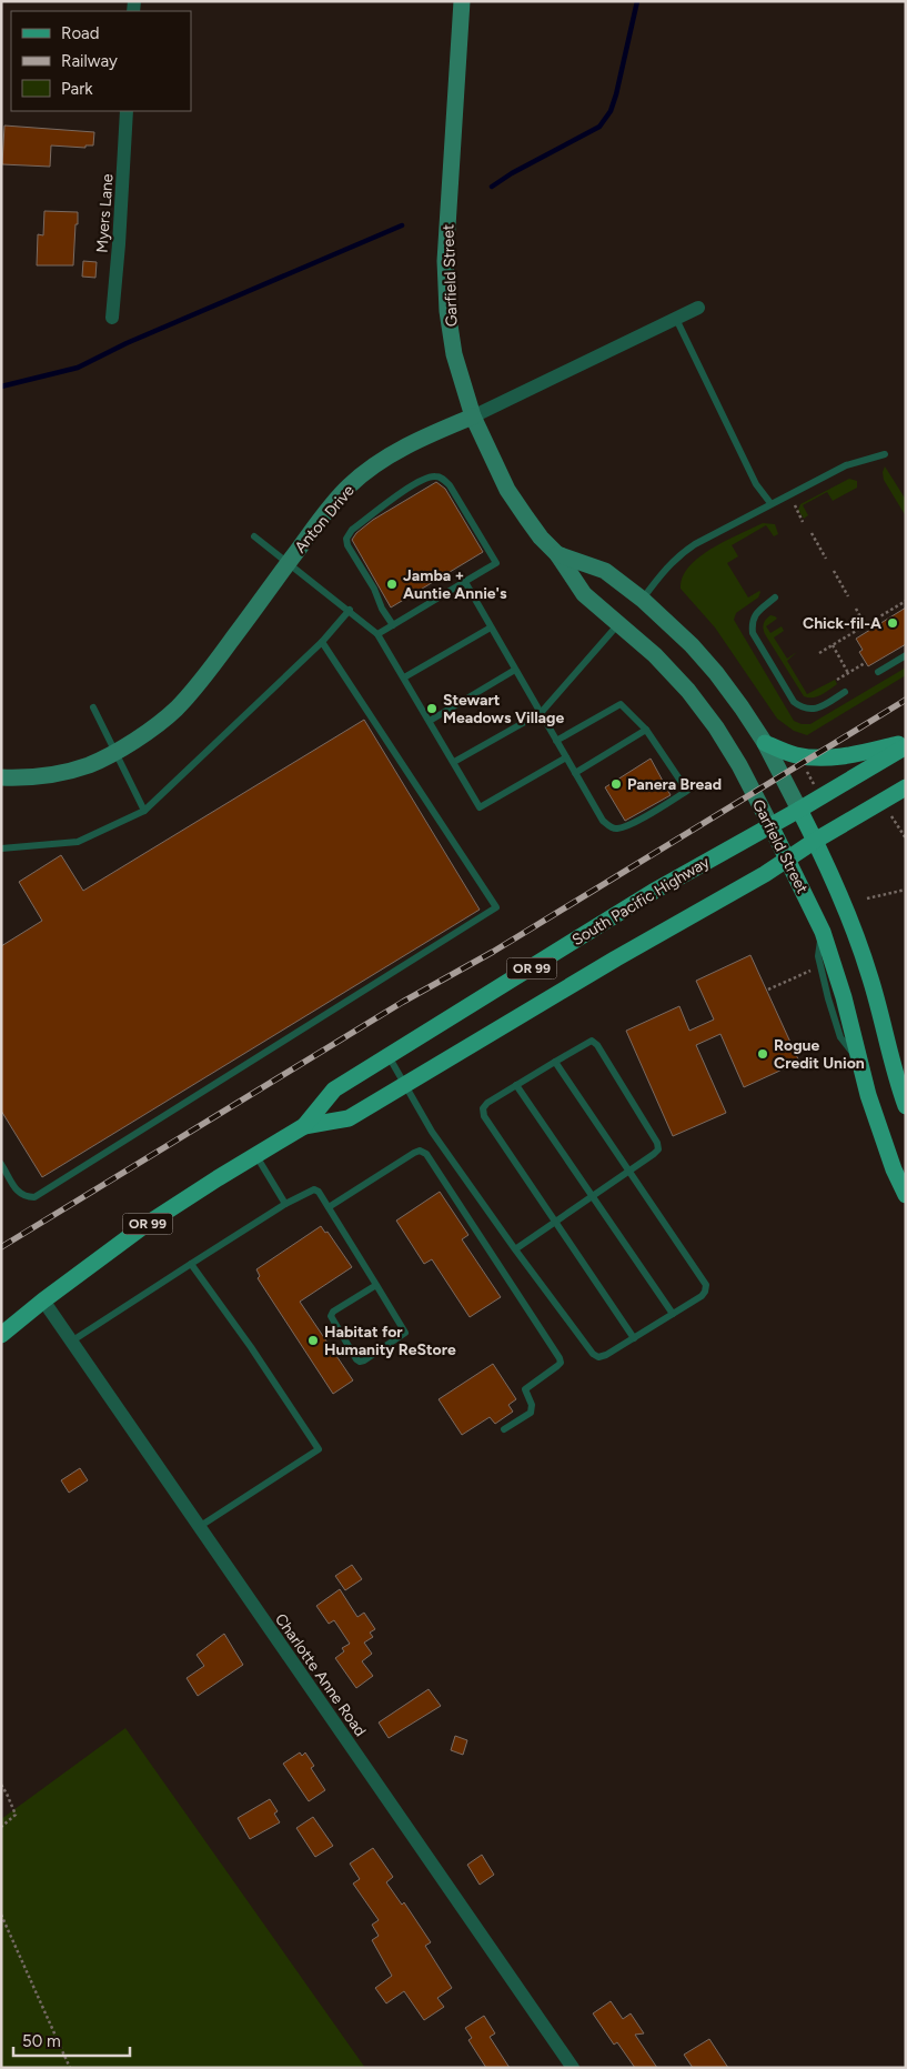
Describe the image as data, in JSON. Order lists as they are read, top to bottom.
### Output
{
  "streets": {
    "main road": [
      "Garfield Street",
      "Anton Drive",
      "South Pacific Highway",
      "OR 99"
    ],
    "street": ["Myers Lane", "Charlotte Anne Road"]
  },
  "crossings": [
    ["Garfield Street", "Anton Drive"],
    ["Garfield Street", "South Pacific Highway"],
    ["South Pacific Highway", "Charlotte Anne Road"]
  ],
  "places": [
    "Jamba + Auntie Annie's",
    "Chick-fil-A",
    "Stewart Meadows Village",
    "Panera Bread",
    "Rogue Credit Union",
    "Habitat for Humanity ReStore"
  ],
  "legend": ["Road", "Railway", "Park"],
  "scale_bar": "50 m"
}
